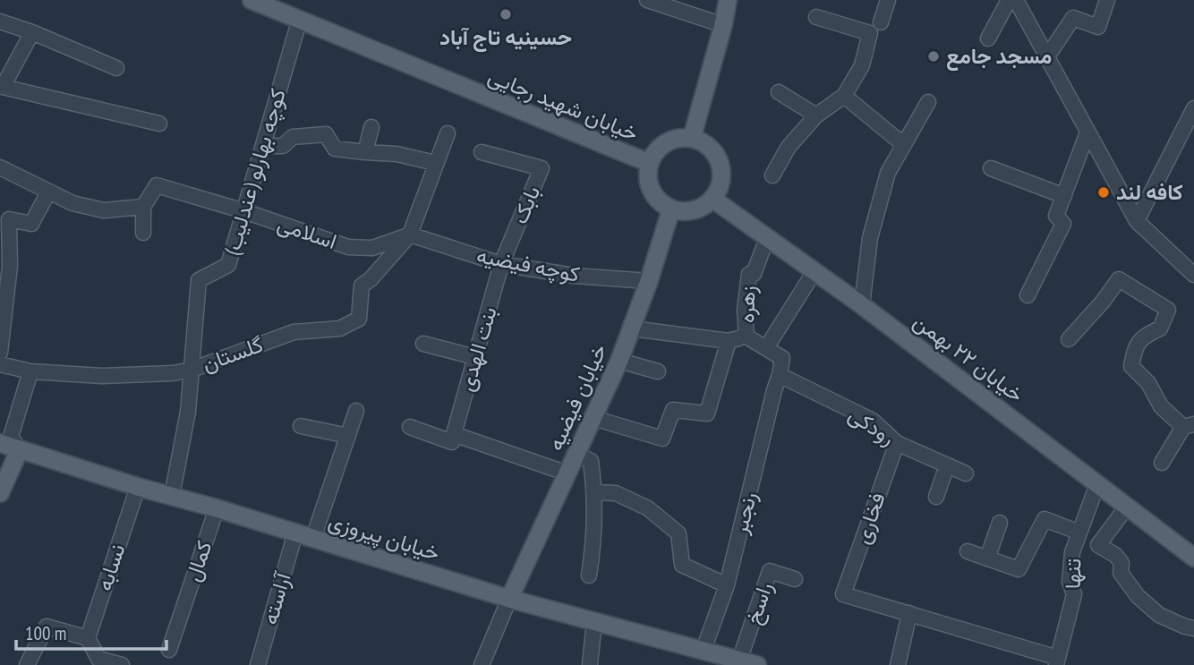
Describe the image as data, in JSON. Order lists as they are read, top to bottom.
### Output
{
  "streets": {
    "main road": [
      "خیابان شهید رجایی",
      "خیابان ۲۲ بهمن",
      "خیابان فیضیه",
      "خیابان پیروزی"
    ],
    "street": [
      "کوچه بهارلو (عندلیب)",
      "بابک",
      "اسلامی",
      "کوچه فیضیه",
      "زهره",
      "بنت الهدی",
      "گلستان",
      "رودکی",
      "رنجبر",
      "فخاری",
      "کمال",
      "نسابه",
      "تنها",
      "آراسته",
      "راسخ"
    ]
  },
  "crossings": [
    ["خیابان شهید رجایی", "کوچه بهارلو (عندلیب)"],
    ["خیابان شهید رجایی", "خیابان ۲۲ بهمن"],
    ["خیابان شهید رجایی", "خیابان فیضیه"],
    ["کوچه بهارلو (عندلیب)", "اسلامی"],
    ["کوچه بهارلو (عندلیب)", "گلستان"],
    ["کوچه بهارلو (عندلیب)", "خیابان پیروزی"],
    ["بابک", "کوچه فیضیه"],
    ["بابک", "بنت الهدی"],
    ["اسلامی", "کوچه فیضیه"],
    ["اسلامی", "گلستان"],
    ["کوچه فیضیه", "بنت الهدی"],
    ["کوچه فیضیه", "گلستان"],
    ["کوچه فیضیه", "خیابان فیضیه"],
    ["زهره", "خیابان ۲۲ بهمن"],
    ["زهره", "خیابان فیضیه"],
    ["خیابان ۲۲ بهمن", "خیابان فیضیه"],
    ["خیابان ۲۲ بهمن", "تنها"],
    ["خیابان فیضیه", "خیابان پیروزی"],
    ["رودکی", "رنجبر"],
    ["رودکی", "فخاری"],
    ["رنجبر", "خیابان پیروزی"],
    ["خیابان پیروزی", "کمال"],
    ["خیابان پیروزی", "نسابه"],
    ["خیابان پیروزی", "آراسته"],
    ["خیابان پیروزی", "راسخ"]
  ],
  "places": ["حسینیه تاج آباد", "مسجد جامع", "كافه لند"],
  "scale_bar": "100 m"
}
